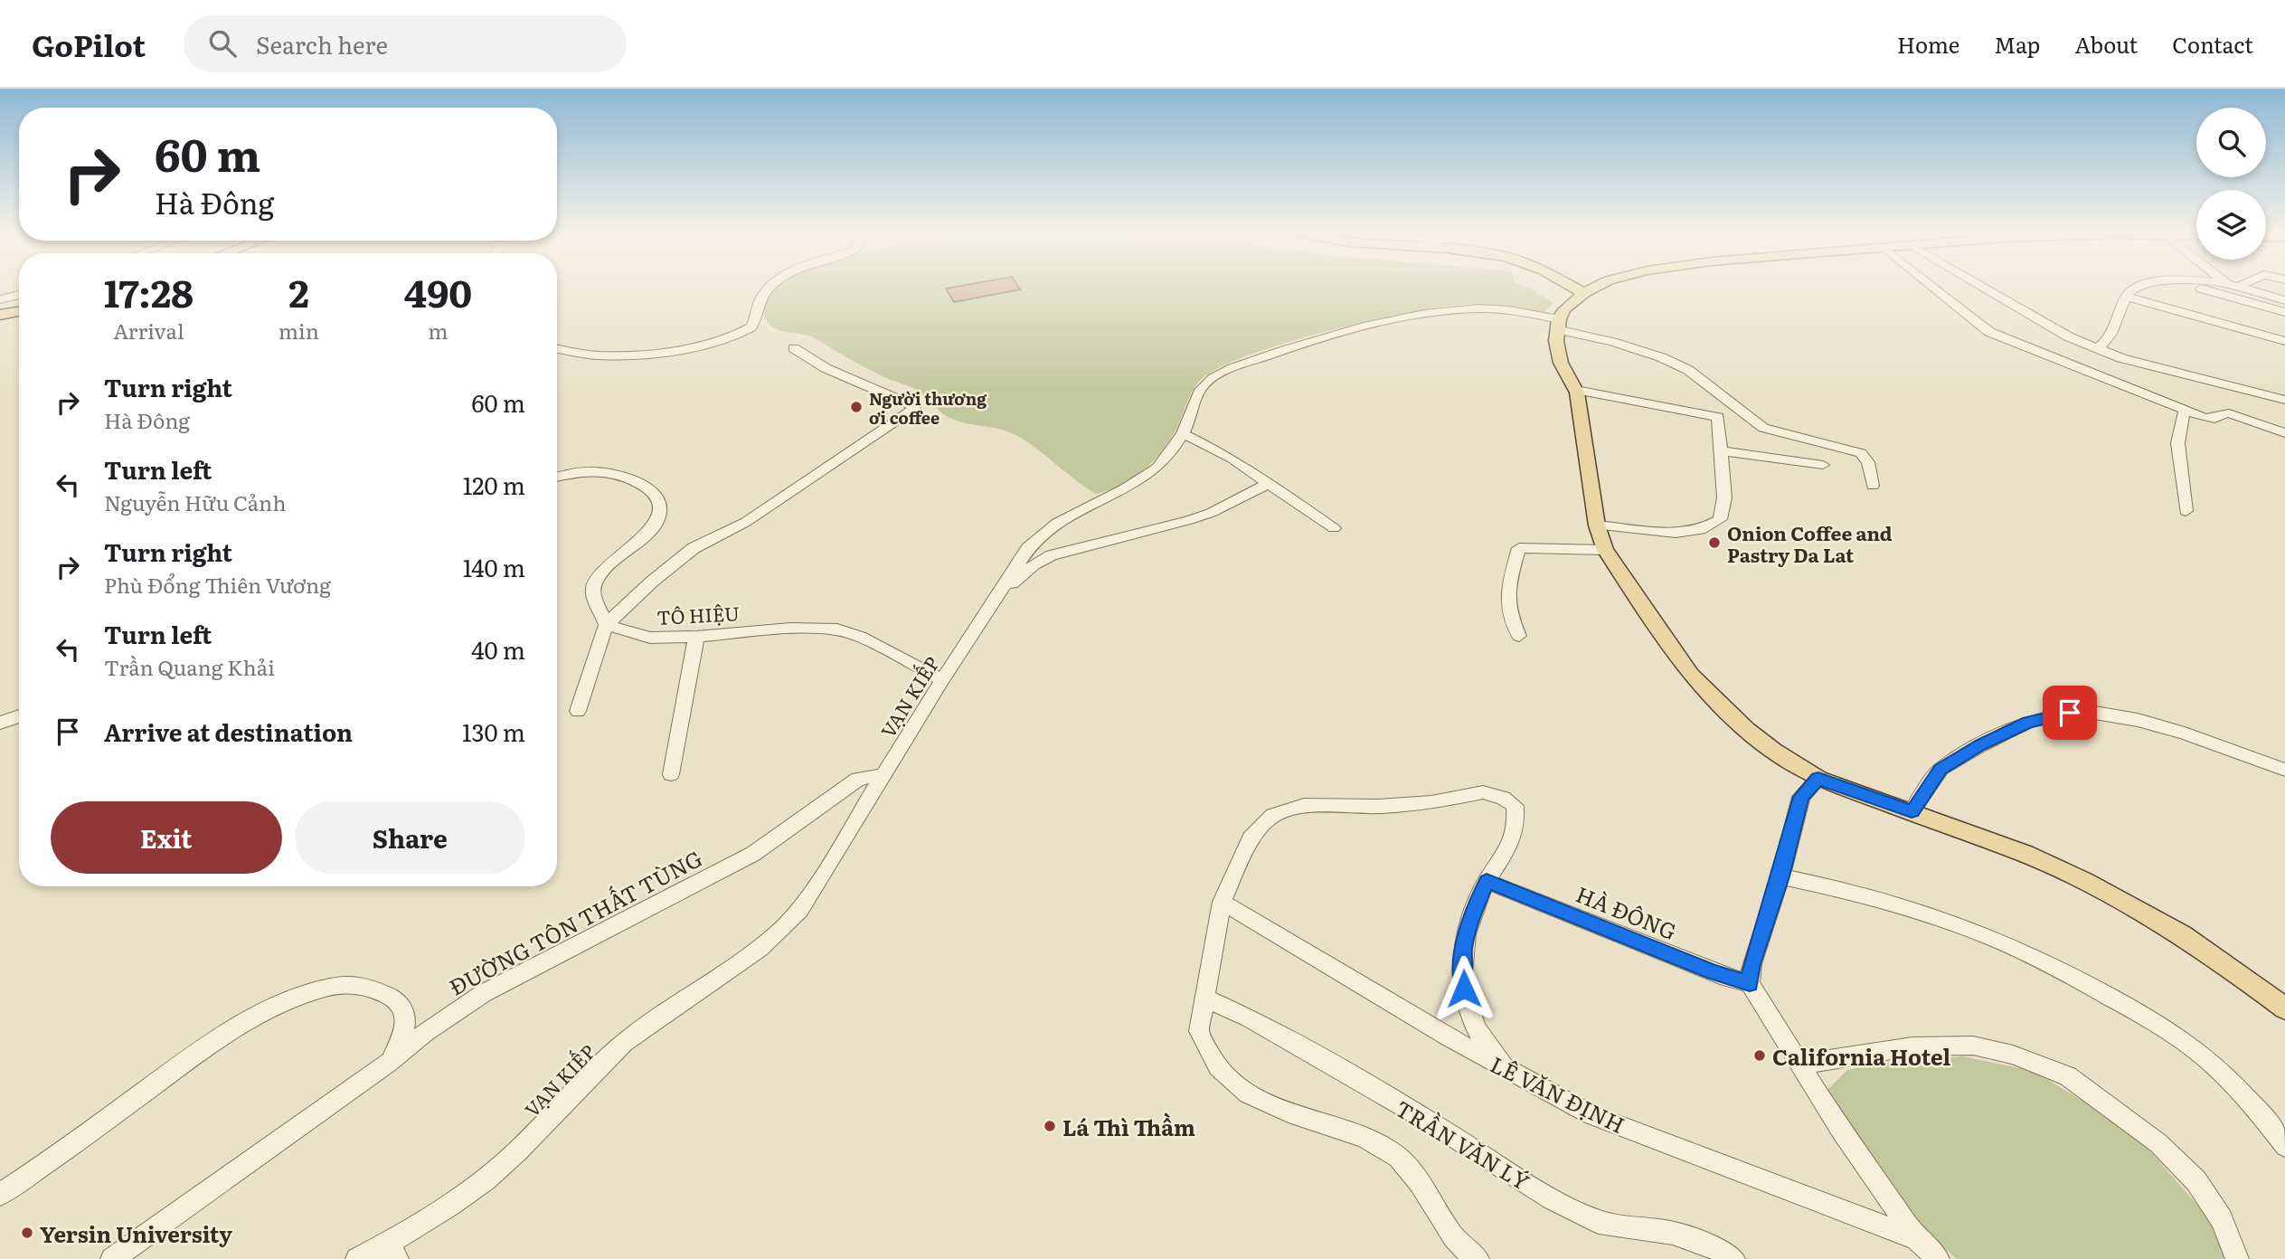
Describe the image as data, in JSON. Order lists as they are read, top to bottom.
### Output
{
  "streets": {
    "street": [
      "TÔ HIỆU",
      "VẠN KIẾP",
      "HÀ ĐÔNG",
      "ĐƯỜNG TÔN THẤT TÙNG",
      "LÊ VĂN ĐỊNH",
      "TRẦN VĂN LÝ"
    ]
  },
  "crossings": [
    ["TÔ HIỆU", "VẠN KIẾP"],
    ["VẠN KIẾP", "ĐƯỜNG TÔN THẤT TÙNG"]
  ],
  "places": [
    "Người thương ơi coffee",
    "Onion Coffee and Pastry Da Lat",
    "California Hotel",
    "Lá Thì Thầm",
    "Yersin University"
  ],
  "page": {
    "header": "GoPilot",
    "search": "Search here",
    "nav": [
      "Home",
      "Map",
      "About",
      "Contact"
    ],
    "turn": ["60 m", "Hà Đông"],
    "eta": [
      "17:28",
      "Arrival",
      "2",
      "min",
      "490",
      "m"
    ],
    "list": [
      {
        "name": "Turn right",
        "note": "Hà Đông",
        "value": "60 m"
      },
      {
        "name": "Turn left",
        "note": "Nguyễn Hữu Cảnh",
        "value": "120 m"
      },
      {
        "name": "Turn right",
        "note": "Phù Đổng Thiên Vương",
        "value": "140 m"
      },
      {
        "name": "Turn left",
        "note": "Trần Quang Khải",
        "value": "40 m"
      },
      {
        "name": "Arrive at destination",
        "value": "130 m"
      }
    ],
    "buttons": ["Exit", "Share"]
  }
}
